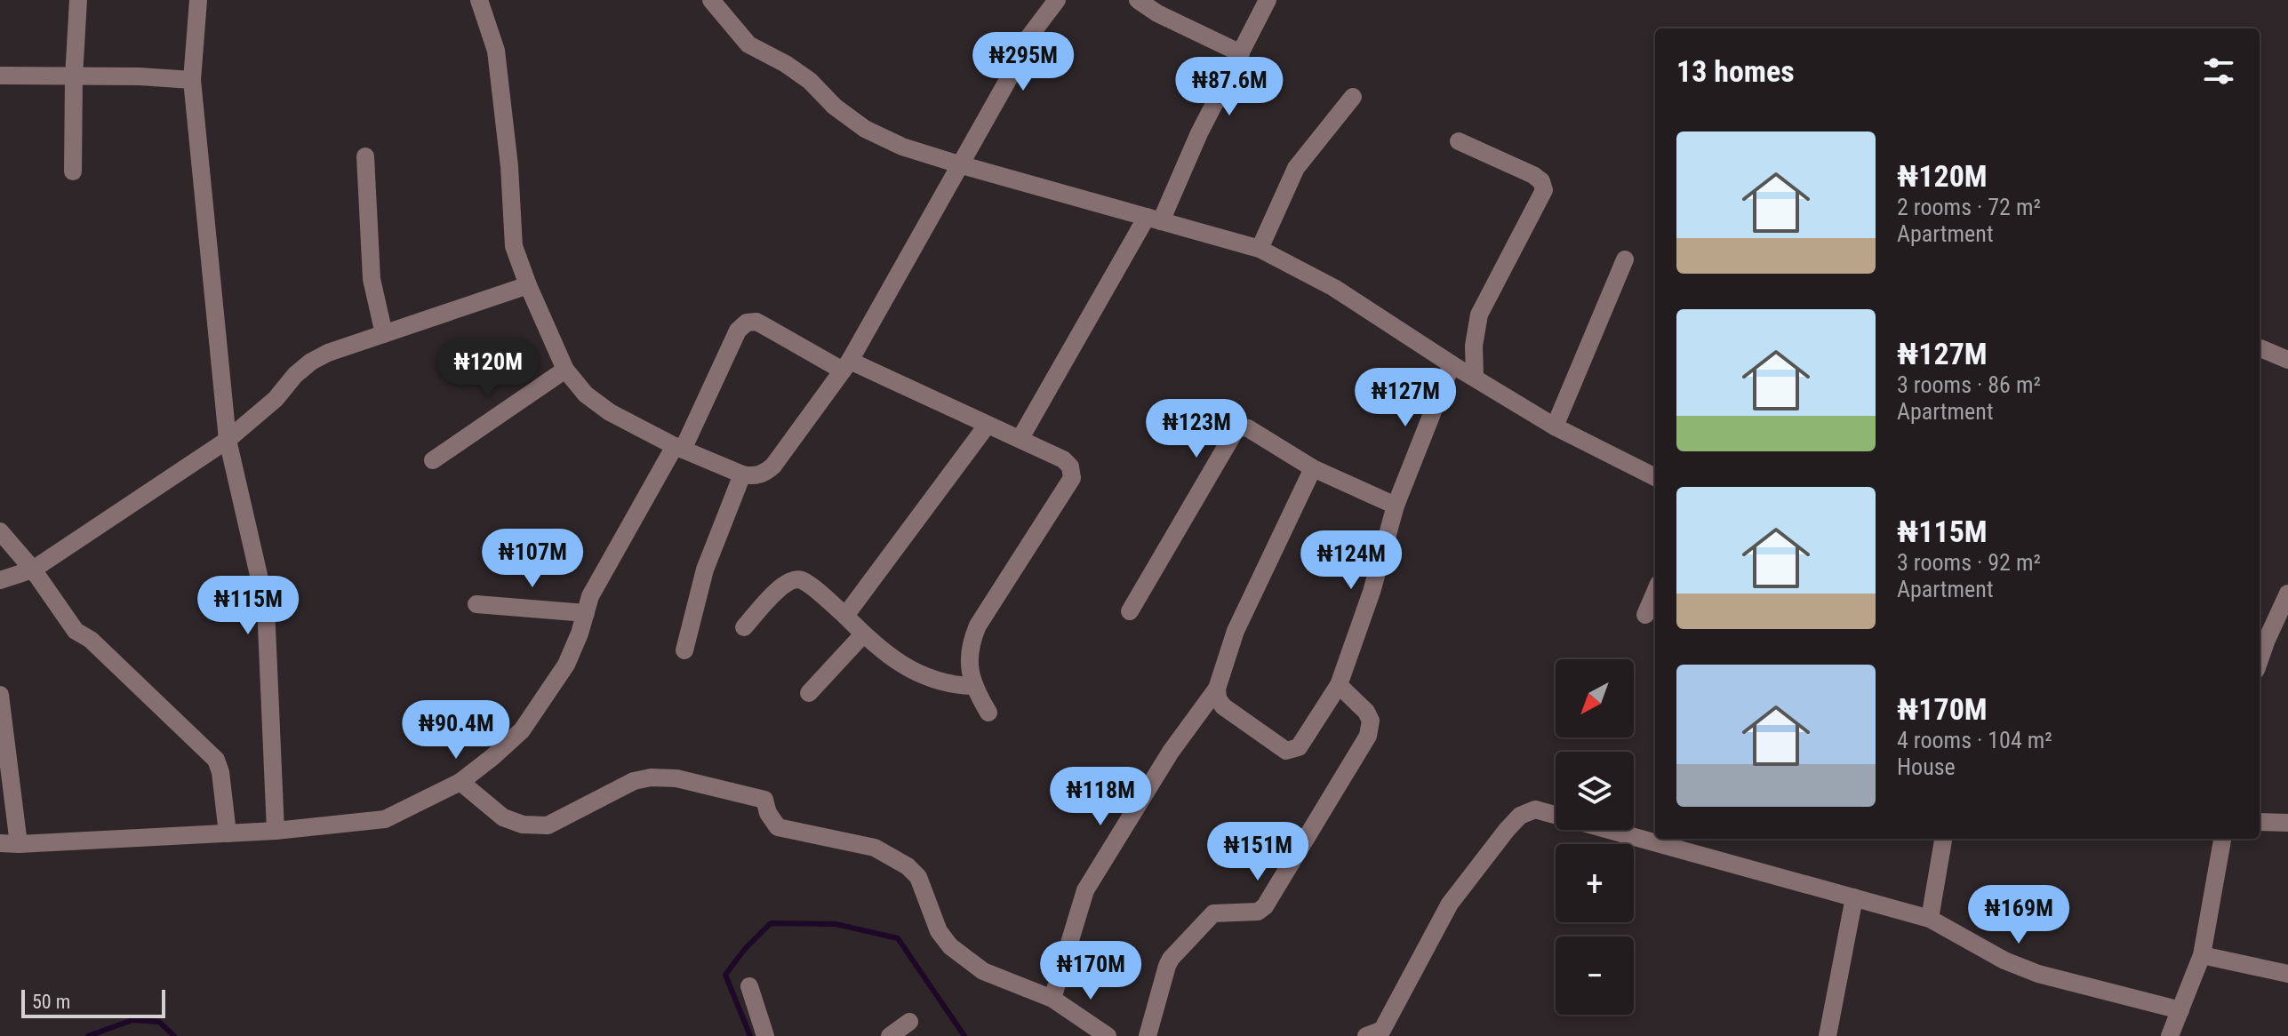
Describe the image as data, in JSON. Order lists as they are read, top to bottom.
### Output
{
  "scale_bar": "50 m",
  "north": "bottom left",
  "page": {
    "heading": "13 homes",
    "price": [
      "₦295M",
      "₦87.6M",
      "₦120M",
      "₦127M",
      "₦123M",
      "₦107M",
      "₦124M",
      "₦115M",
      "₦90.4M",
      "₦118M",
      "₦151M",
      "₦169M",
      "₦170M"
    ],
    "list": [
      {
        "name": "₦120M",
        "note": "2 rooms · 72 m² · Apartment"
      },
      {
        "name": "₦127M",
        "note": "3 rooms · 86 m² · Apartment"
      },
      {
        "name": "₦115M",
        "note": "3 rooms · 92 m² · Apartment"
      },
      {
        "name": "₦170M",
        "note": "4 rooms · 104 m² · House"
      }
    ],
    "map_buttons": ["+", "−"],
    "scale": "50 m"
  }
}
